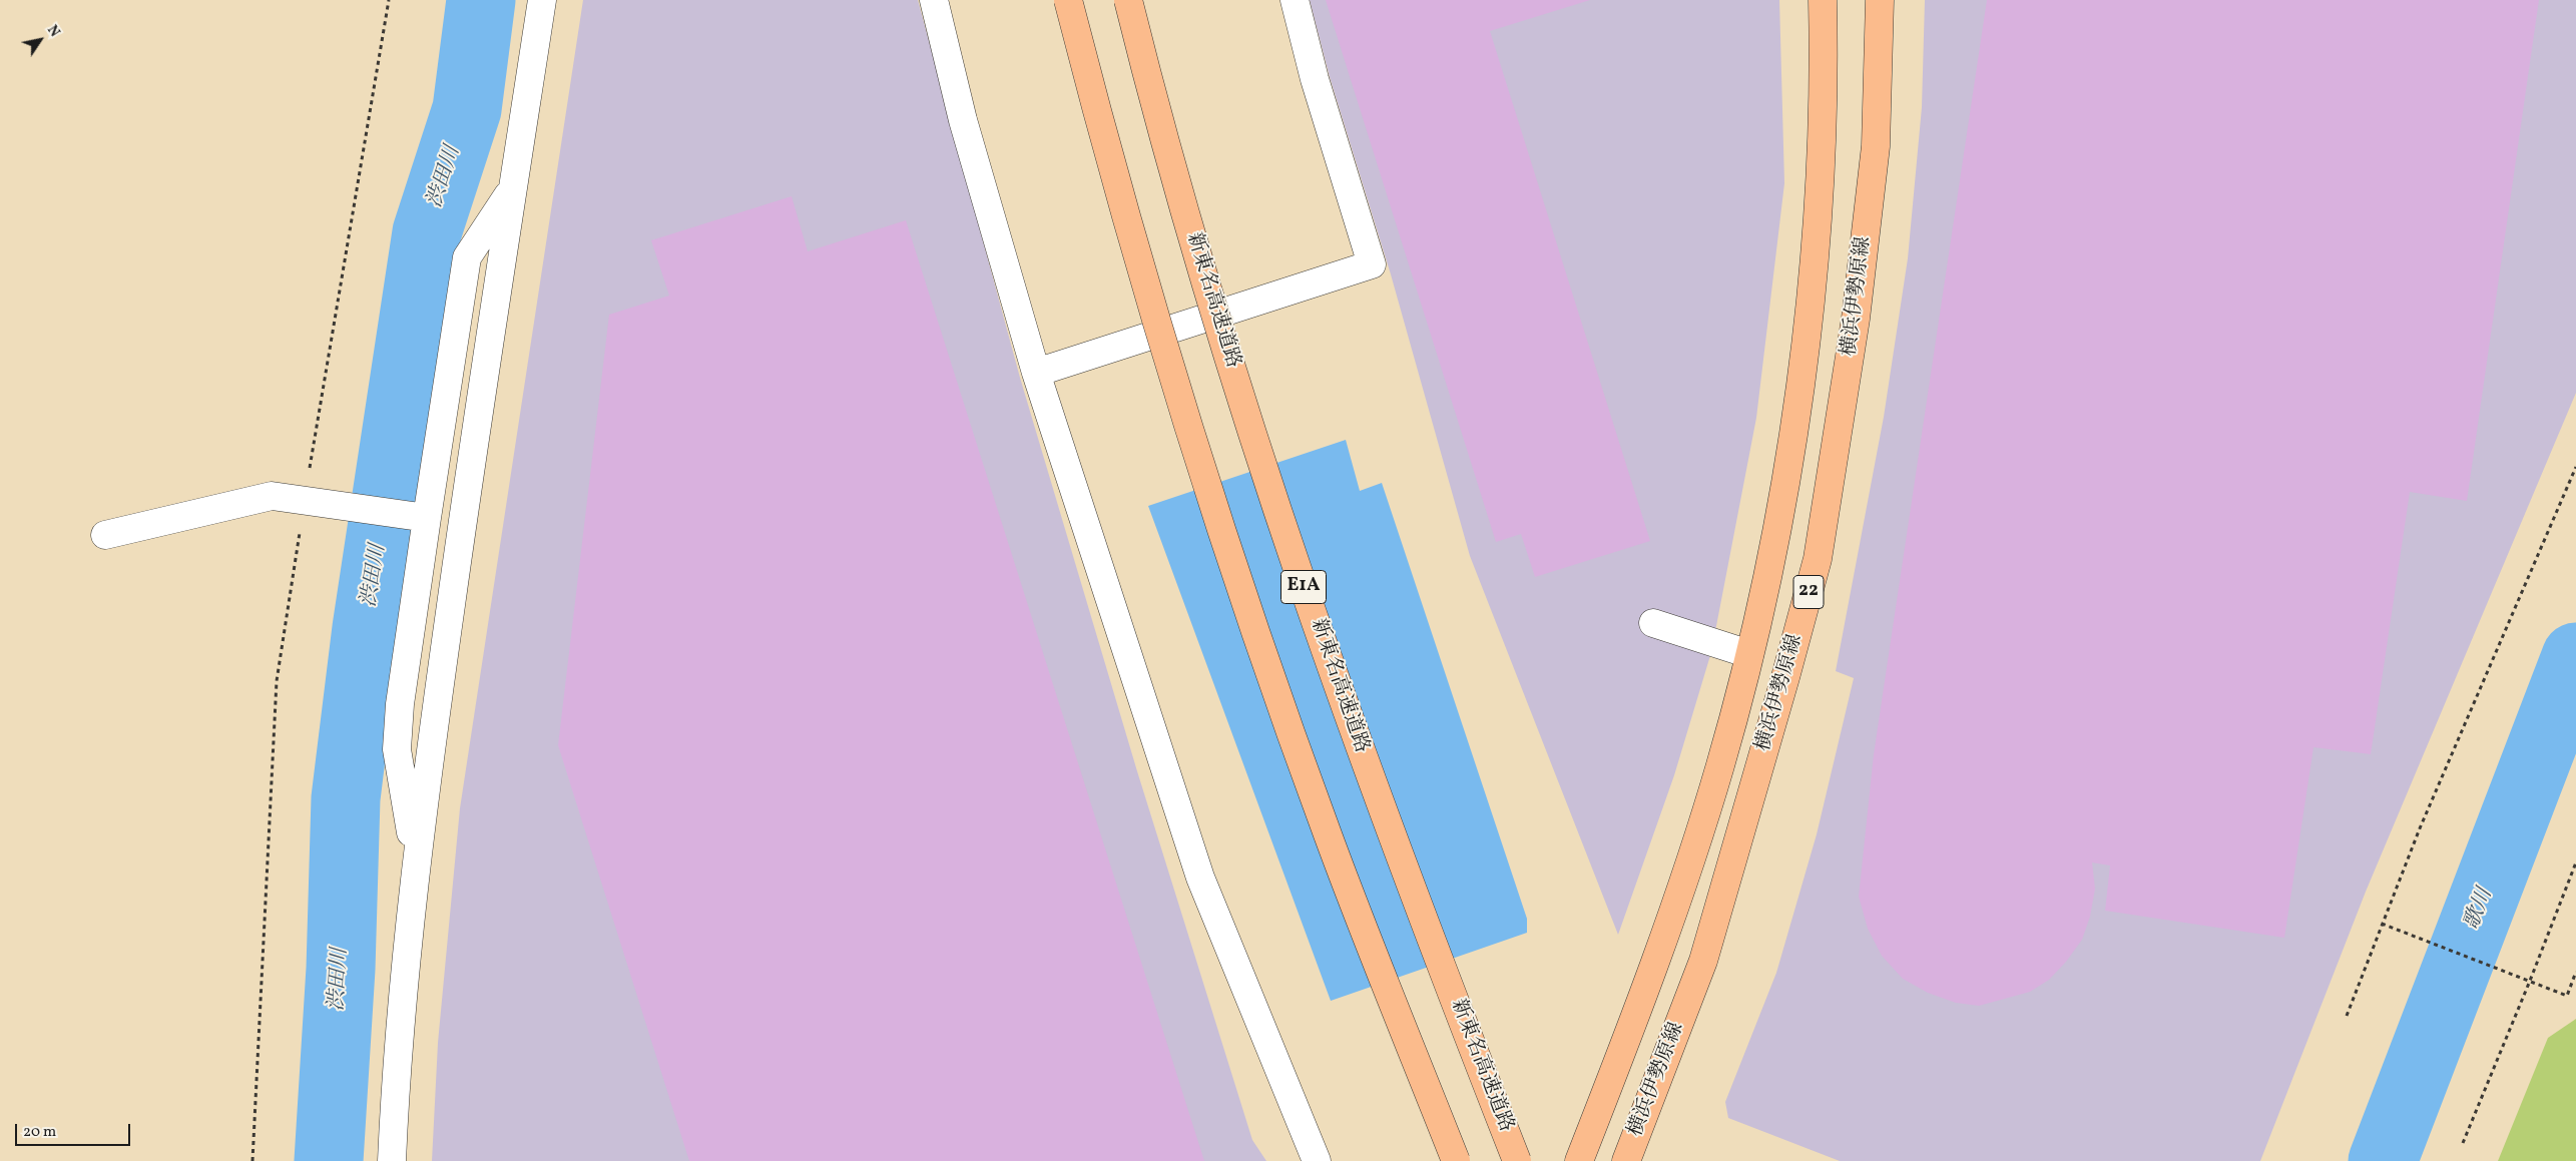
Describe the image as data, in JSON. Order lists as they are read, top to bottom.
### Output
{
  "streets": {
    "main road": [
      "横浜伊勢原線",
      "新東名高速道路",
      "E1A",
      "22"
    ]
  },
  "water": ["渋田川", "歌川"],
  "scale_bar": "20 m",
  "north": "top right"
}
